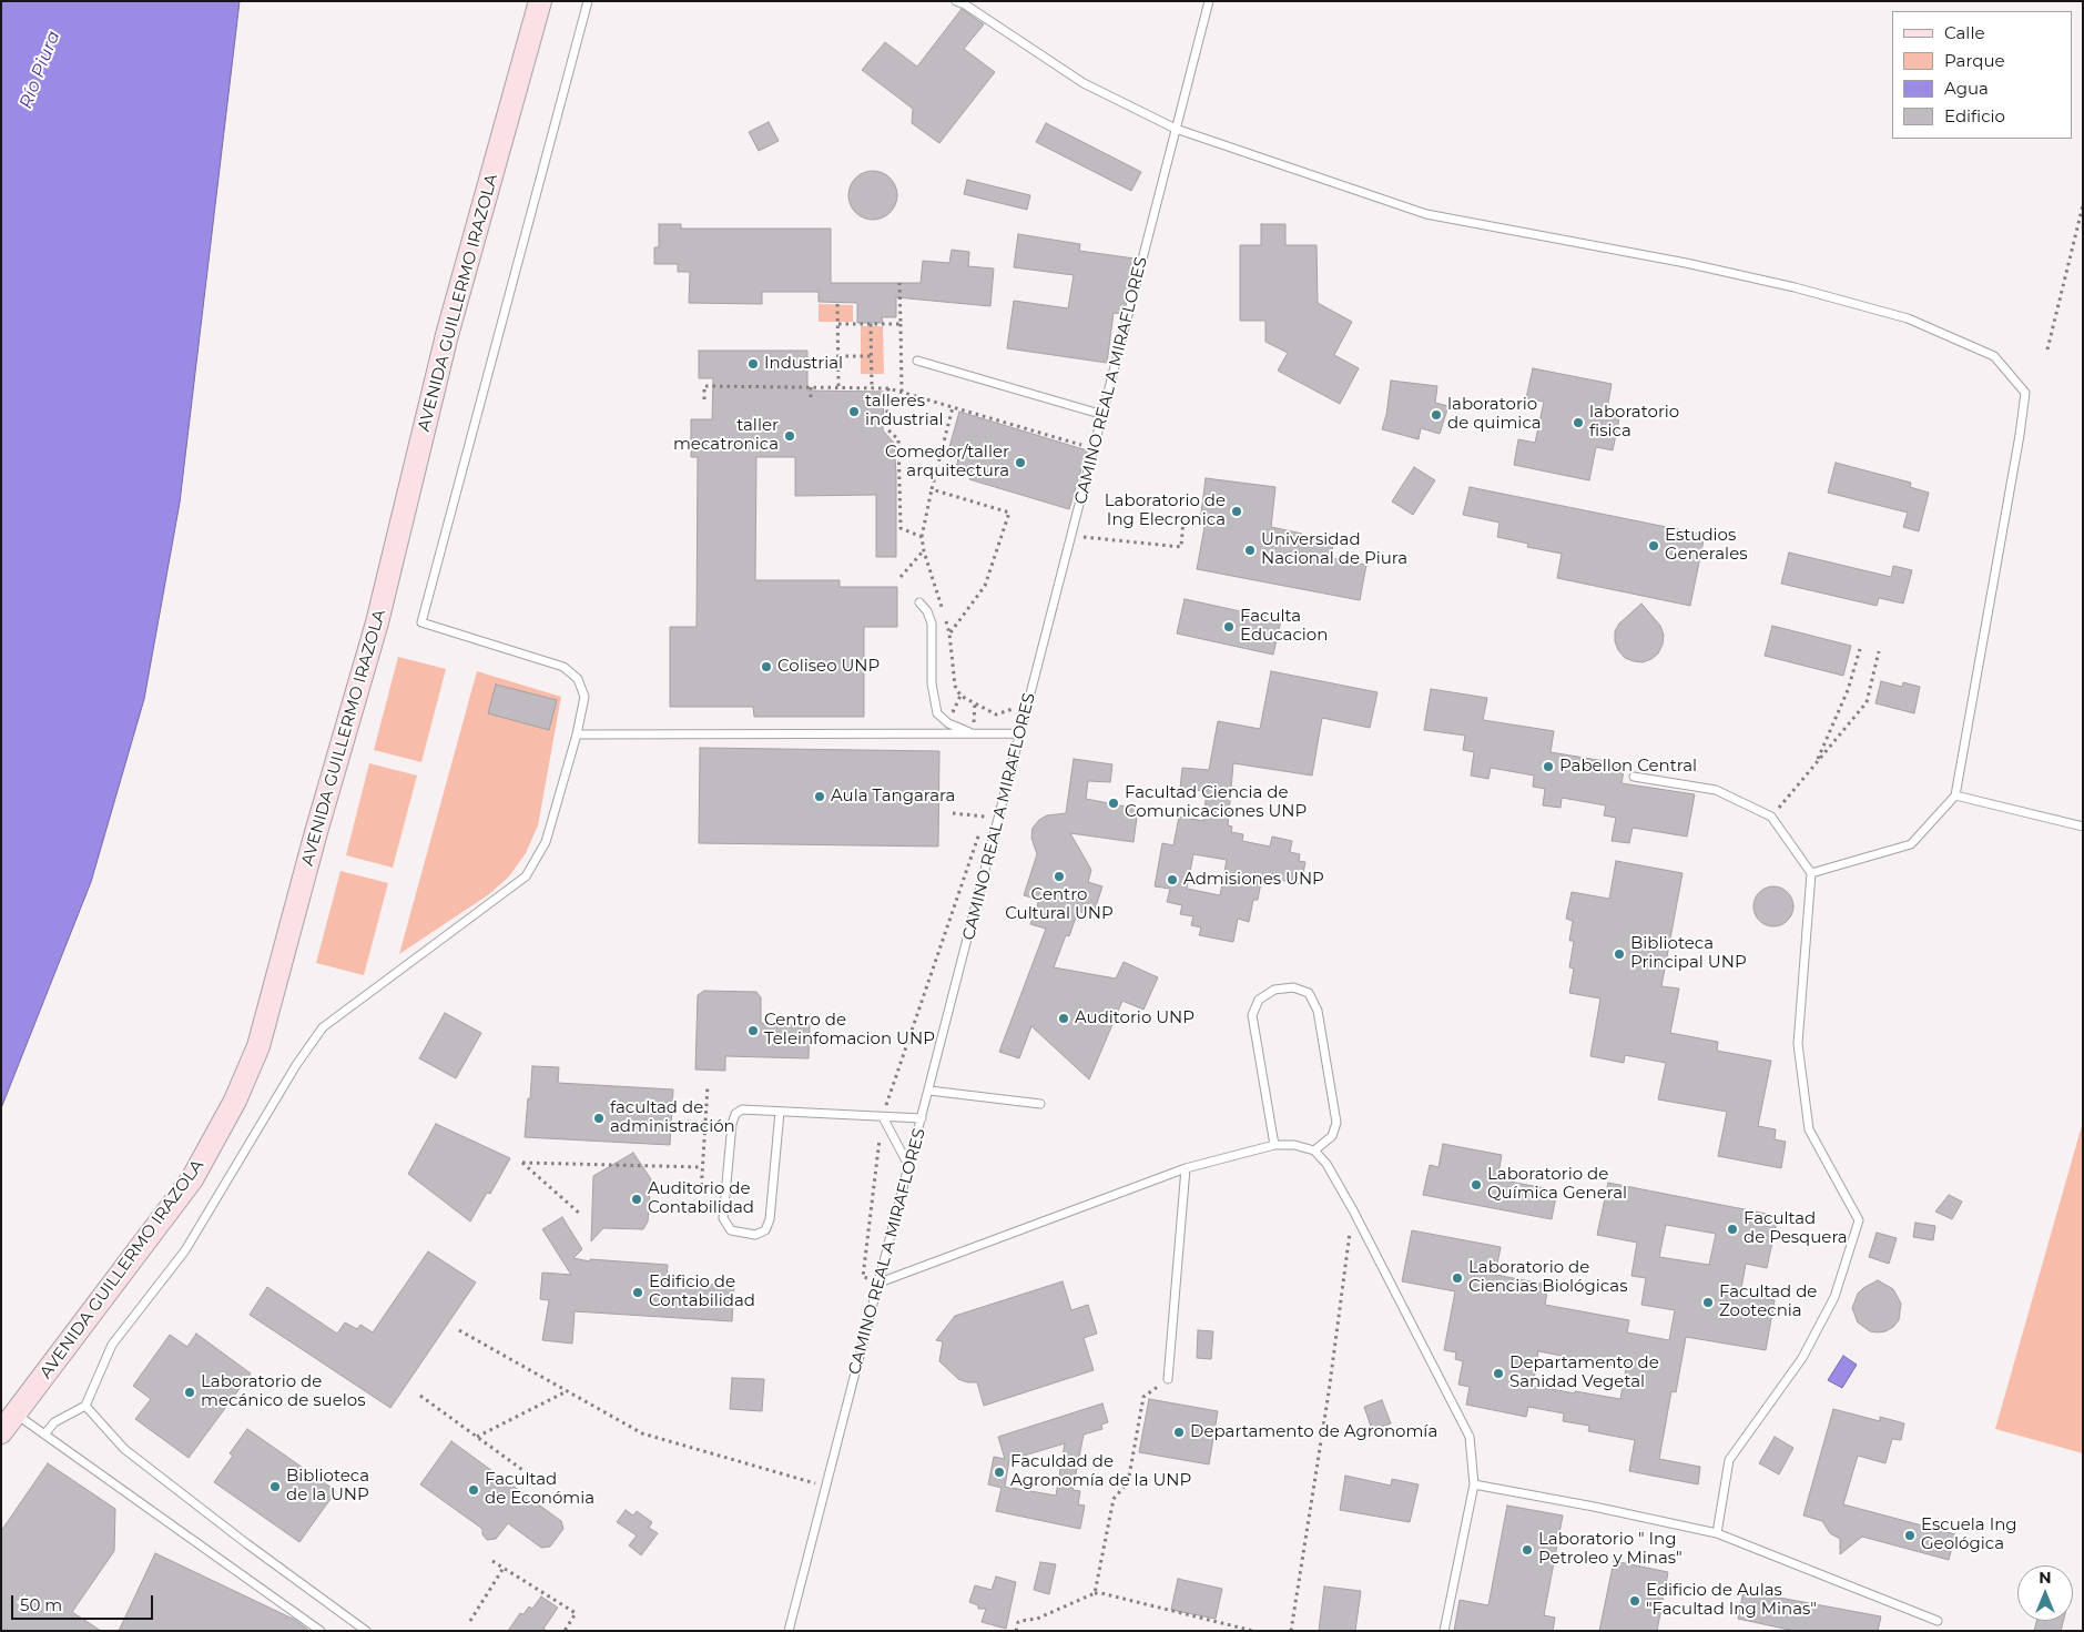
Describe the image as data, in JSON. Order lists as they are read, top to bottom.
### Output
{
  "streets": {
    "main road": ["AVENIDA GUILLERMO IRAZOLA"],
    "lane": ["CAMINO REAL A MIRAFLORES"]
  },
  "water": ["Río Piura"],
  "places": [
    "Industrial",
    "talleres industrial",
    "laboratorio de quimica",
    "laboratorio fisica",
    "taller mecatronica",
    "Comedor/taller arquitectura",
    "Laboratorio de Ing Elecronica",
    "Estudios Generales",
    "Universidad Nacional de Piura",
    "Faculta Educacion",
    "Coliseo UNP",
    "Pabellon Central",
    "Aula Tangarara",
    "Facultad Ciencia de Comunicaciones UNP",
    "Centro Cultural UNP",
    "Admisiones UNP",
    "Biblioteca Principal UNP",
    "Auditorio UNP",
    "Centro de Teleinfomacion UNP",
    "facultad de administración",
    "Laboratorio de Química General",
    "Auditorio de Contabilidad",
    "Facultad de Pesquera",
    "Laboratorio de Ciencias Biológicas",
    "Edificio de Contabilidad",
    "Facultad de Zootecnia",
    "Departamento de Sanidad Vegetal",
    "Laboratorio de mecánico de suelos",
    "Departamento de Agronomía",
    "Faculdad de Agronomía de la UNP",
    "Biblioteca de la UNP",
    "Facultad de Económia",
    "Escuela Ing Geológica",
    "Laboratorio \" Ing Petroleo y Minas\"",
    "Edificio de Aulas \"Facultad Ing Minas\""
  ],
  "legend": [
    "Calle",
    "Parque",
    "Agua",
    "Edificio"
  ],
  "scale_bar": "50 m",
  "north": "top"
}
